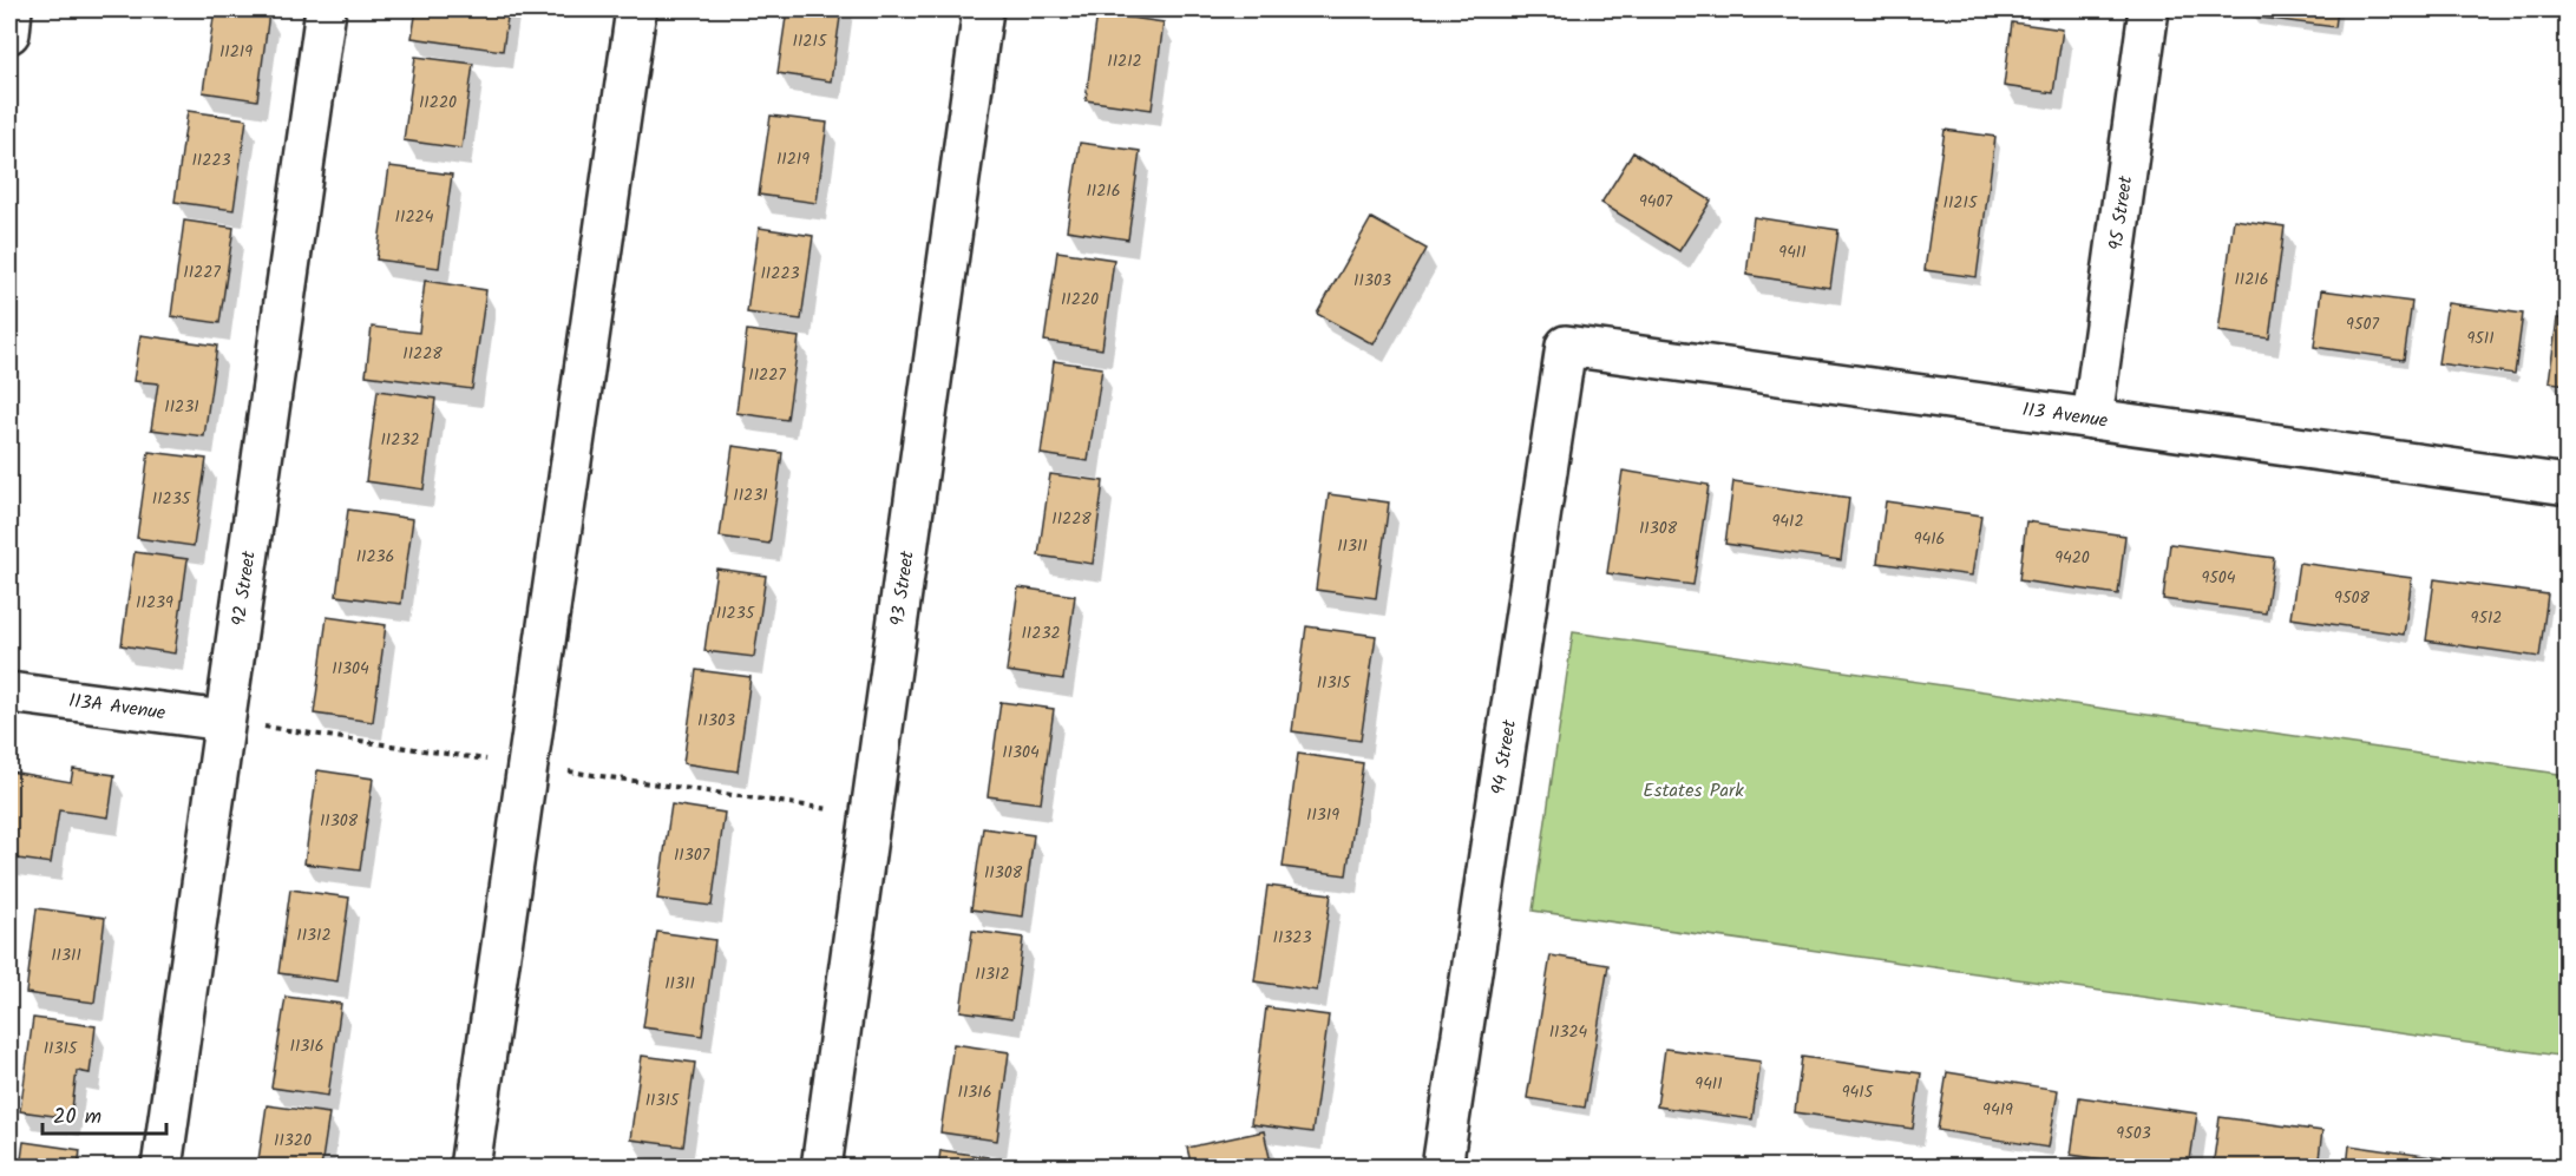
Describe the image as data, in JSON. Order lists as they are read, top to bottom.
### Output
{
  "streets": {
    "street": [
      "95 Street",
      "113 Avenue",
      "92 Street",
      "93 Street",
      "113A Avenue",
      "94 Street"
    ]
  },
  "crossings": [
    ["95 Street", "113 Avenue"],
    ["113 Avenue", "94 Street"],
    ["92 Street", "113A Avenue"]
  ],
  "parks": ["Estates Park"],
  "house_numbers": [
    "11215",
    "11219",
    "11212",
    "11220",
    "11219",
    "11223",
    "11216",
    "9407",
    "11215",
    "11224",
    "9411",
    "11227",
    "11223",
    "11216",
    "11303",
    "11220",
    "9507",
    "9511",
    "11228",
    "11227",
    "11231",
    "11232",
    "11231",
    "11235",
    "11228",
    "9412",
    "11308",
    "9416",
    "11311",
    "11236",
    "9420",
    "9504",
    "9508",
    "11239",
    "11235",
    "9512",
    "11232",
    "11304",
    "11315",
    "11303",
    "11304",
    "11319",
    "11308",
    "11307",
    "11308",
    "11312",
    "11323",
    "11311",
    "11312",
    "11311",
    "11324",
    "11316",
    "11315",
    "9411",
    "11316",
    "9415",
    "11315",
    "9419",
    "9503",
    "11320"
  ],
  "scale_bar": "20 m"
}
